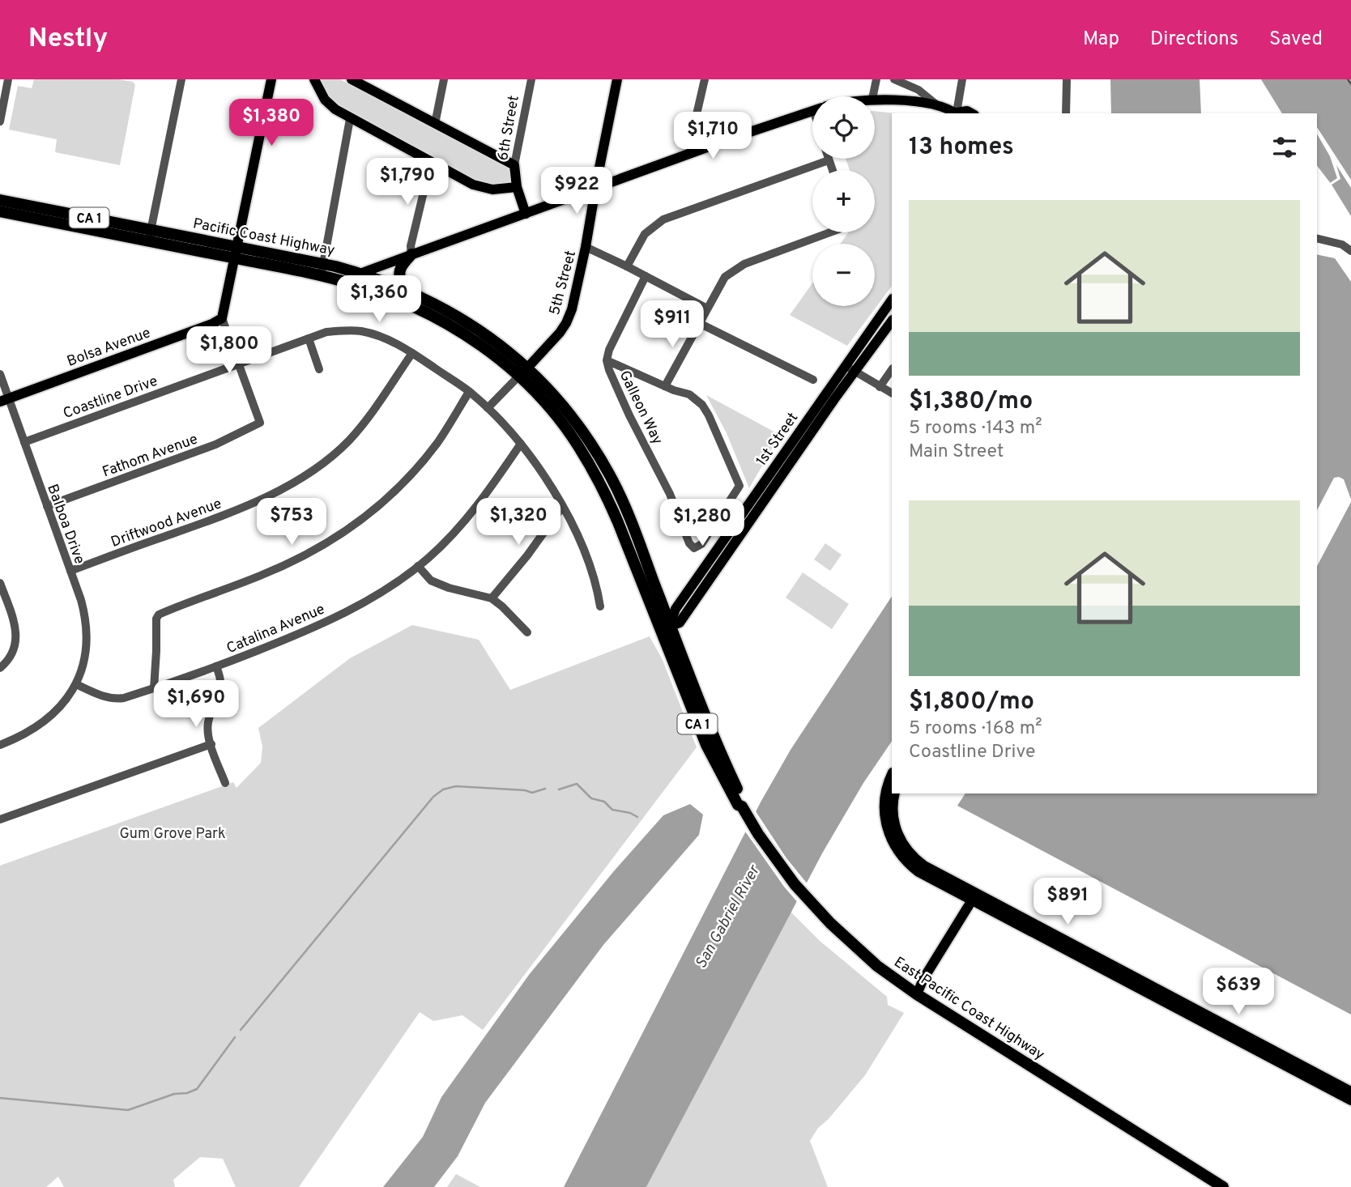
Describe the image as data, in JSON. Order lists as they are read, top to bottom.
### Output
{
  "streets": {
    "highway": ["CA 1", "Pacific Coast Highway", "East Pacific Coast Highway"],
    "main road": [
      "6th Street",
      "5th Street",
      "Bolsa Avenue",
      "1st Street"
    ],
    "street": [
      "Coastline Drive",
      "Galleon Way",
      "Fathom Avenue",
      "Driftwood Avenue",
      "Balboa Drive",
      "Catalina Avenue"
    ]
  },
  "crossings": [
    ["Pacific Coast Highway", "5th Street"],
    ["Pacific Coast Highway", "1st Street"],
    ["Pacific Coast Highway", "East Pacific Coast Highway"],
    ["Bolsa Avenue", "Balboa Drive"],
    ["Coastline Drive", "Fathom Avenue"],
    ["Coastline Drive", "Driftwood Avenue"],
    ["Coastline Drive", "Balboa Drive"],
    ["Coastline Drive", "Catalina Avenue"],
    ["Fathom Avenue", "Balboa Drive"],
    ["Driftwood Avenue", "Balboa Drive"],
    ["Balboa Drive", "Catalina Avenue"]
  ],
  "water": ["San Gabriel River"],
  "parks": ["Gum Grove Park"],
  "page": {
    "header": "Nestly",
    "nav": ["Map", "Directions", "Saved"],
    "map_buttons": ["+", "−"],
    "price": [
      "$1,380",
      "$1,710",
      "$1,790",
      "$922",
      "$1,360",
      "$911",
      "$1,800",
      "$753",
      "$1,320",
      "$1,280",
      "$1,690",
      "$891",
      "$639"
    ],
    "heading": "13 homes",
    "list": [
      {
        "name": "$1,380/mo",
        "note": "5 rooms · 143 m² · Main Street"
      },
      {
        "name": "$1,800/mo",
        "note": "5 rooms · 168 m² · Coastline Drive"
      }
    ]
  }
}
